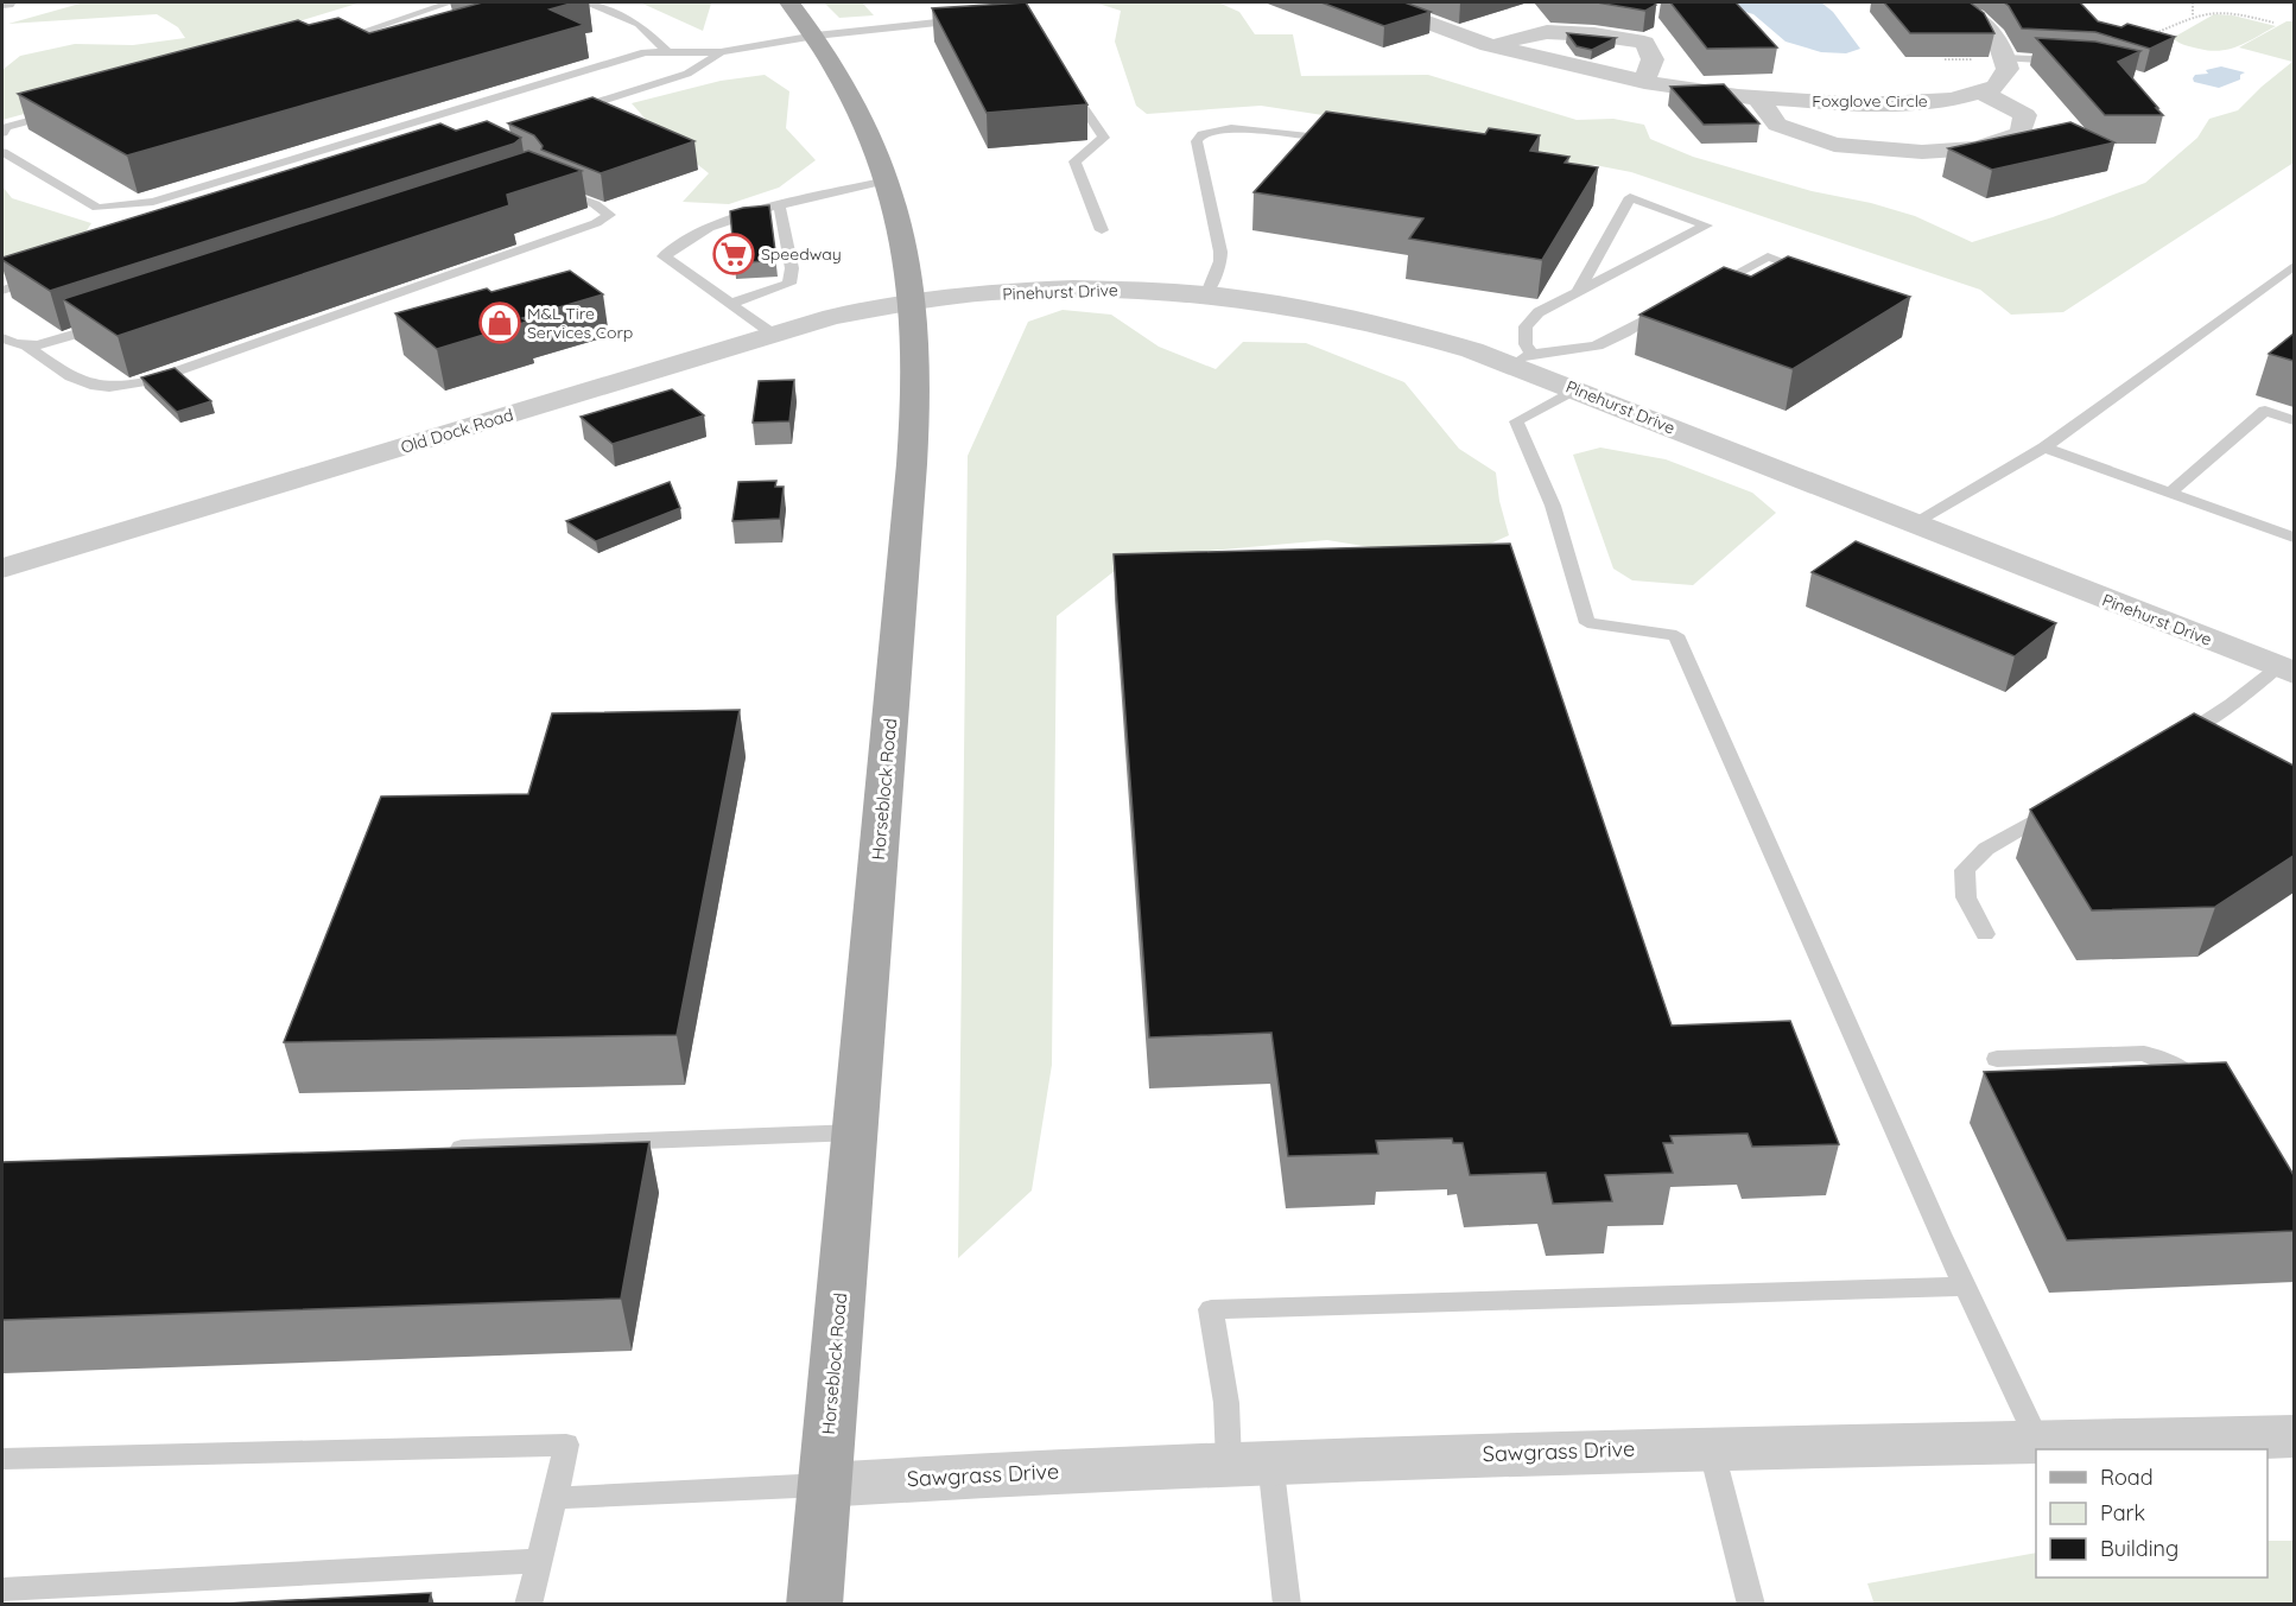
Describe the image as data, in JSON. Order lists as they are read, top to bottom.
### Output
{
  "streets": {
    "main road": ["Horseblock Road"],
    "street": [
      "Foxglove Circle",
      "Pinehurst Drive",
      "Old Dock Road",
      "Sawgrass Drive"
    ]
  },
  "crossings": [
    ["Pinehurst Drive", "Old Dock Road"],
    ["Pinehurst Drive", "Horseblock Road"],
    ["Old Dock Road", "Horseblock Road"],
    ["Horseblock Road", "Sawgrass Drive"]
  ],
  "places": {
    "supermarket": ["Speedway"],
    "shop": ["M&L Tire Services Corp"]
  },
  "legend": ["Road", "Park", "Building"]
}
